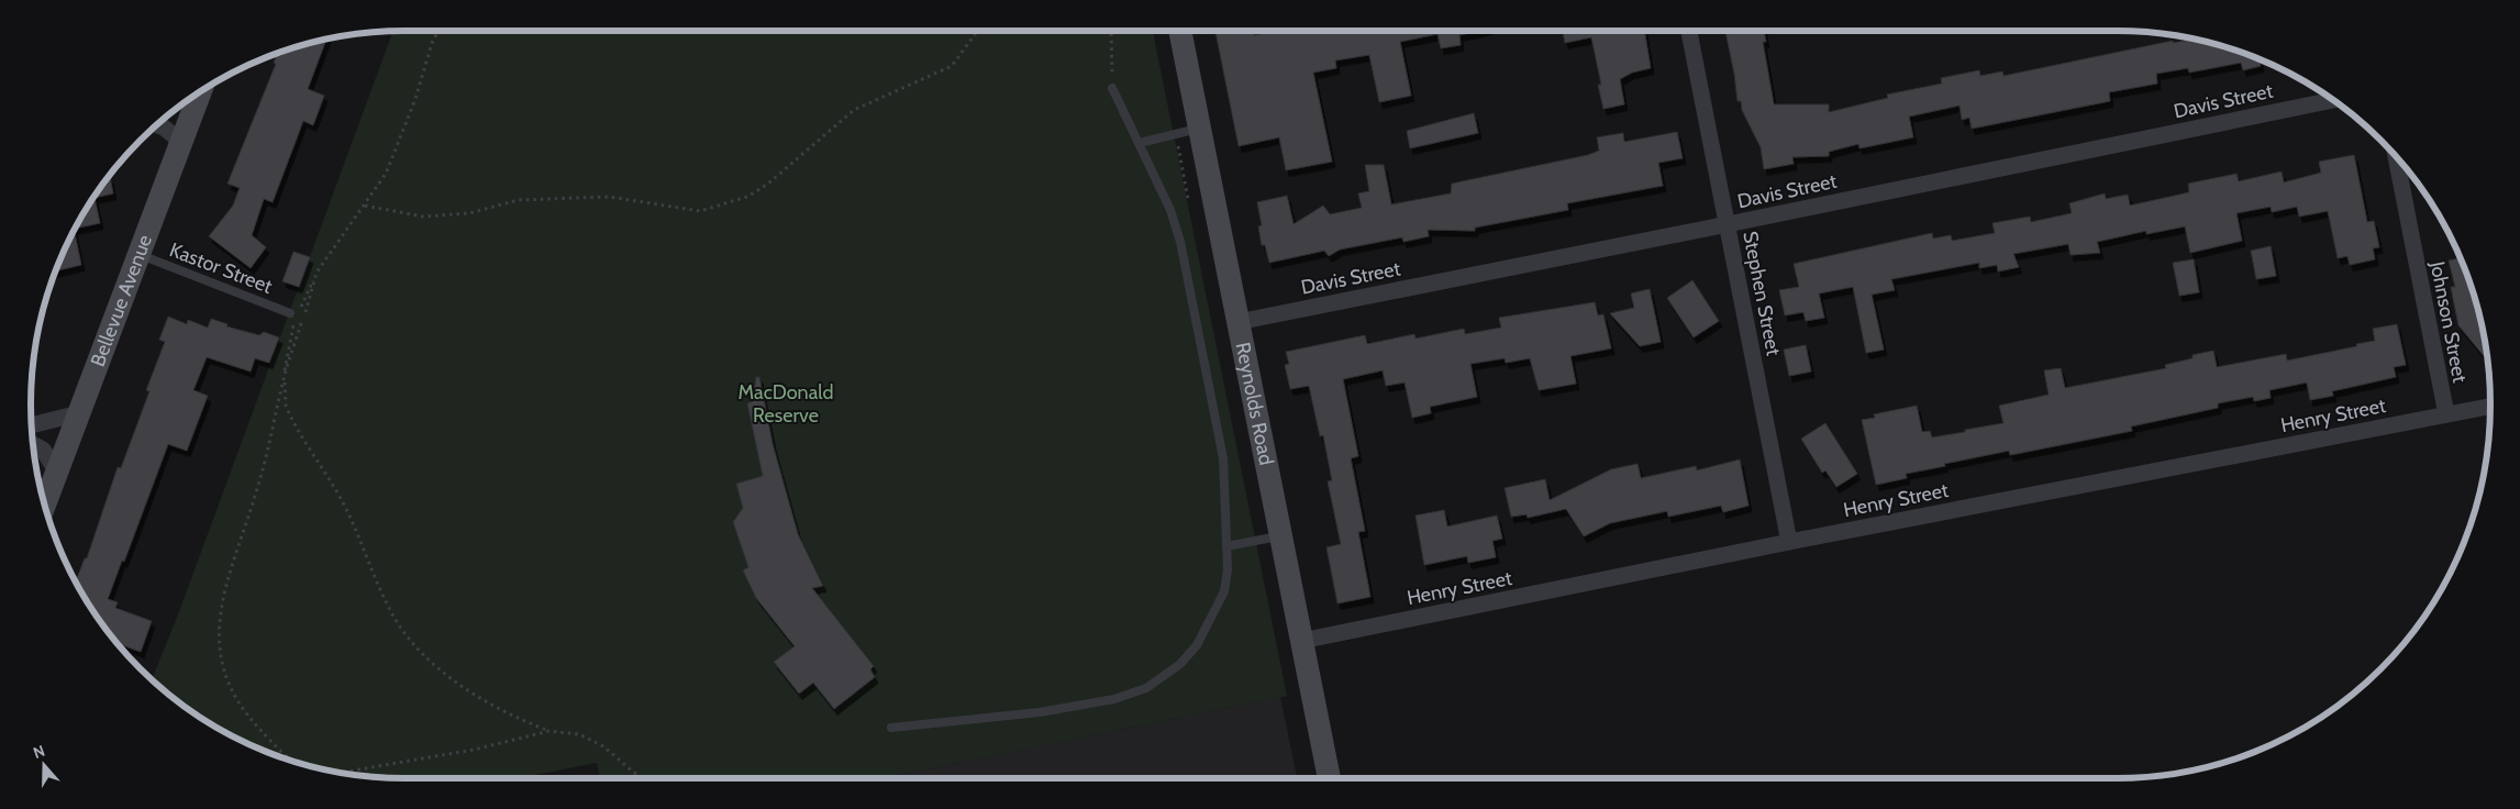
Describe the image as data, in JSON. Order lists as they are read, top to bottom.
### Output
{
  "streets": {
    "street": [
      "Davis Street",
      "Stephen Street",
      "Bellevue Avenue",
      "Johnson Street",
      "Reynolds Road",
      "Henry Street"
    ],
    "lane": ["Kastor Street"]
  },
  "crossings": [
    ["Davis Street", "Stephen Street"],
    ["Davis Street", "Reynolds Road"],
    ["Kastor Street", "Bellevue Avenue"],
    ["Stephen Street", "Henry Street"],
    ["Johnson Street", "Henry Street"],
    ["Reynolds Road", "Henry Street"]
  ],
  "parks": ["MacDonald Reserve"],
  "north": "top"
}
